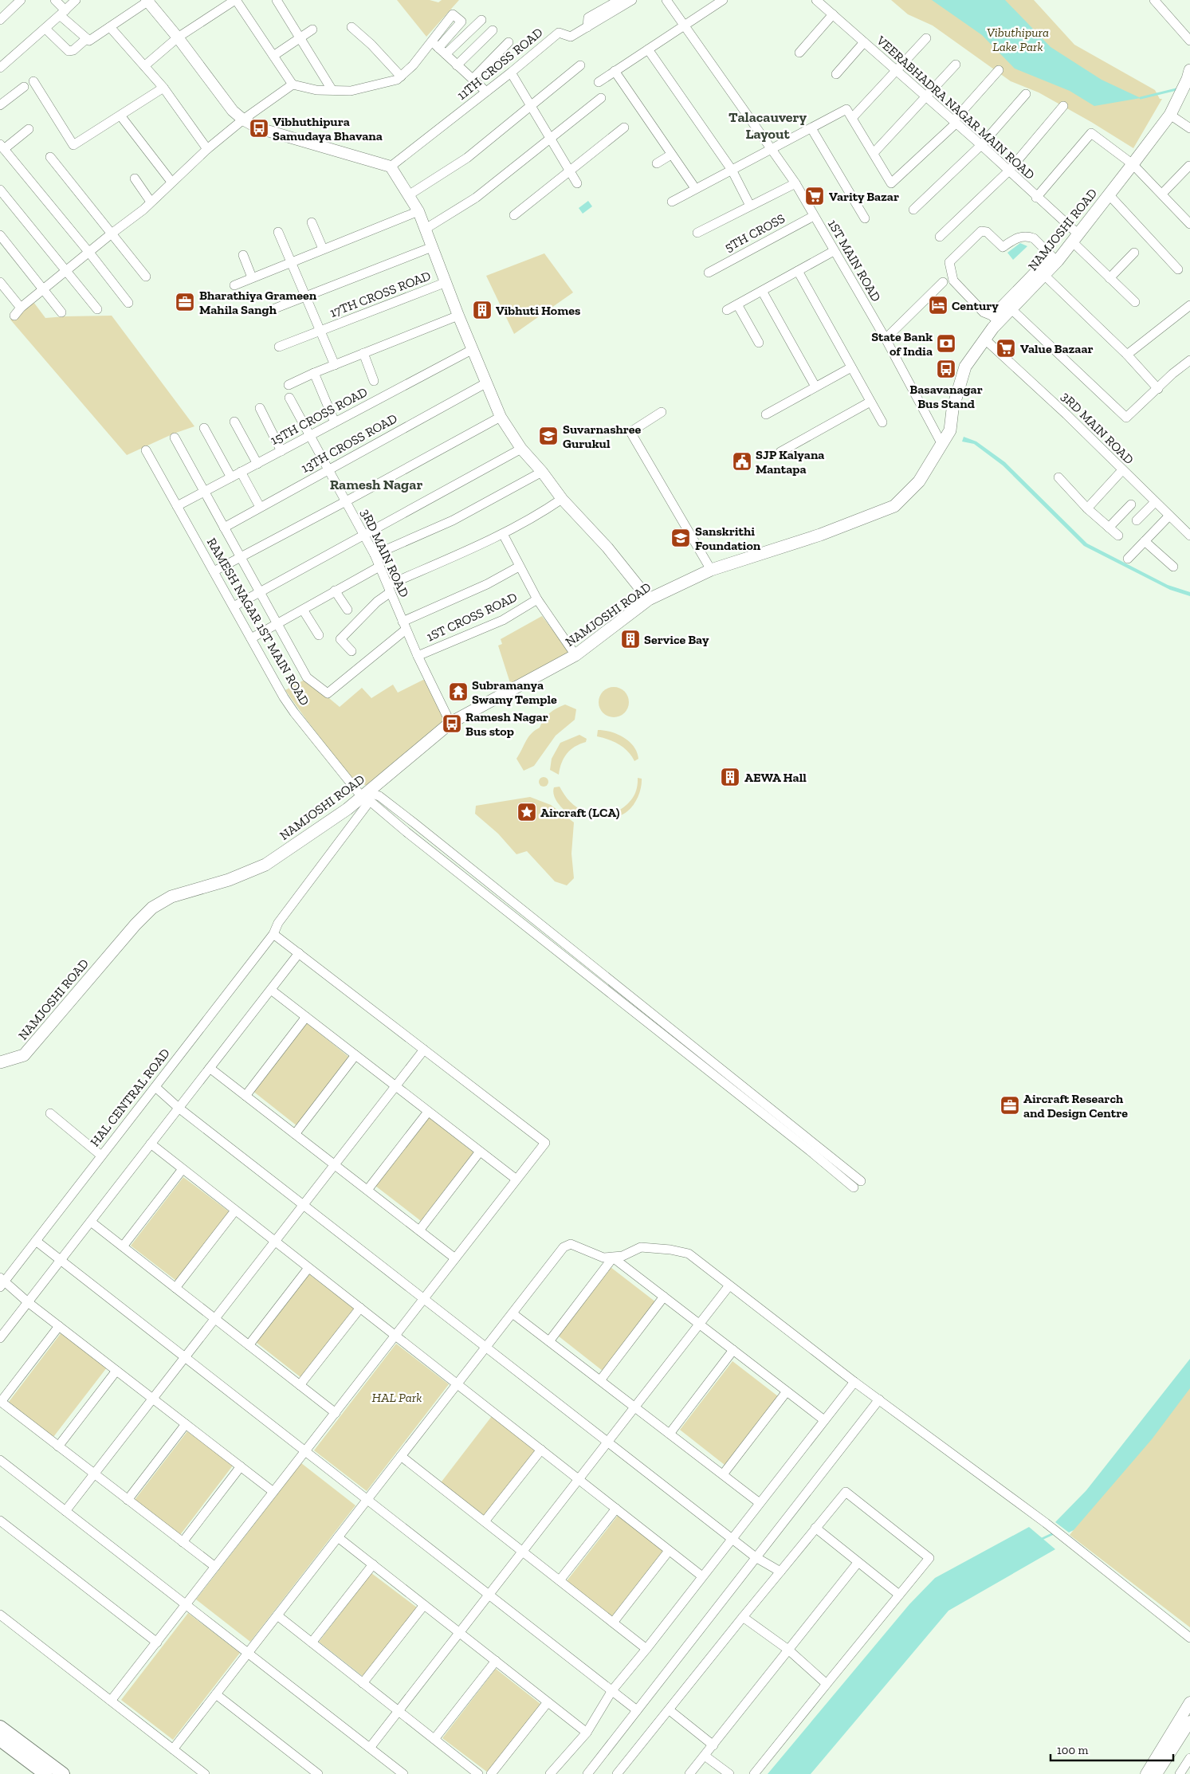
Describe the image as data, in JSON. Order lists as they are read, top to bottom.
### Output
{
  "streets": {
    "main road": ["NAMJOSHI ROAD"],
    "street": [
      "11TH CROSS ROAD",
      "VEERABHADRA NAGAR MAIN ROAD",
      "5TH CROSS",
      "1ST MAIN ROAD",
      "17TH CROSS ROAD",
      "15TH CROSS ROAD",
      "3RD MAIN ROAD",
      "13TH CROSS ROAD",
      "1ST CROSS ROAD",
      "RAMESH NAGAR 1ST MAIN ROAD",
      "HAL CENTRAL ROAD"
    ]
  },
  "crossings": [
    ["VEERABHADRA NAGAR MAIN ROAD", "NAMJOSHI ROAD"],
    ["NAMJOSHI ROAD", "1ST MAIN ROAD"],
    ["NAMJOSHI ROAD", "3RD MAIN ROAD"],
    ["NAMJOSHI ROAD", "RAMESH NAGAR 1ST MAIN ROAD"],
    ["NAMJOSHI ROAD", "HAL CENTRAL ROAD"],
    ["5TH CROSS", "1ST MAIN ROAD"],
    ["15TH CROSS ROAD", "3RD MAIN ROAD"],
    ["15TH CROSS ROAD", "RAMESH NAGAR 1ST MAIN ROAD"],
    ["3RD MAIN ROAD", "13TH CROSS ROAD"],
    ["3RD MAIN ROAD", "1ST CROSS ROAD"],
    ["RAMESH NAGAR 1ST MAIN ROAD", "HAL CENTRAL ROAD"]
  ],
  "districts": ["Talacauvery Layout", "Ramesh Nagar"],
  "parks": ["Vibuthipura Lake Park", "HAL Park"],
  "places": {
    "bus stop": ["Vibhuthipura Samudaya Bhavana", "Basavanagar Bus Stand", "Ramesh Nagar Bus stop"],
    "supermarket": ["Varity Bazar", "Value Bazaar"],
    "office": ["Bharathiya Grameen Mahila Sangh", "Aircraft Research and Design Centre"],
    "hotel": ["Century"],
    "building": ["Vibhuti Homes", "Service Bay", "AEWA Hall"],
    "bank": ["State Bank of India"],
    "school or university": ["Suvarnashree Gurukul", "Sanskrithi Foundation"],
    "public building": ["SJP Kalyana Mantapa"],
    "temple": ["Subramanya Swamy Temple"],
    "place": ["Aircraft (LCA)"]
  },
  "scale_bar": "100 m"
}
